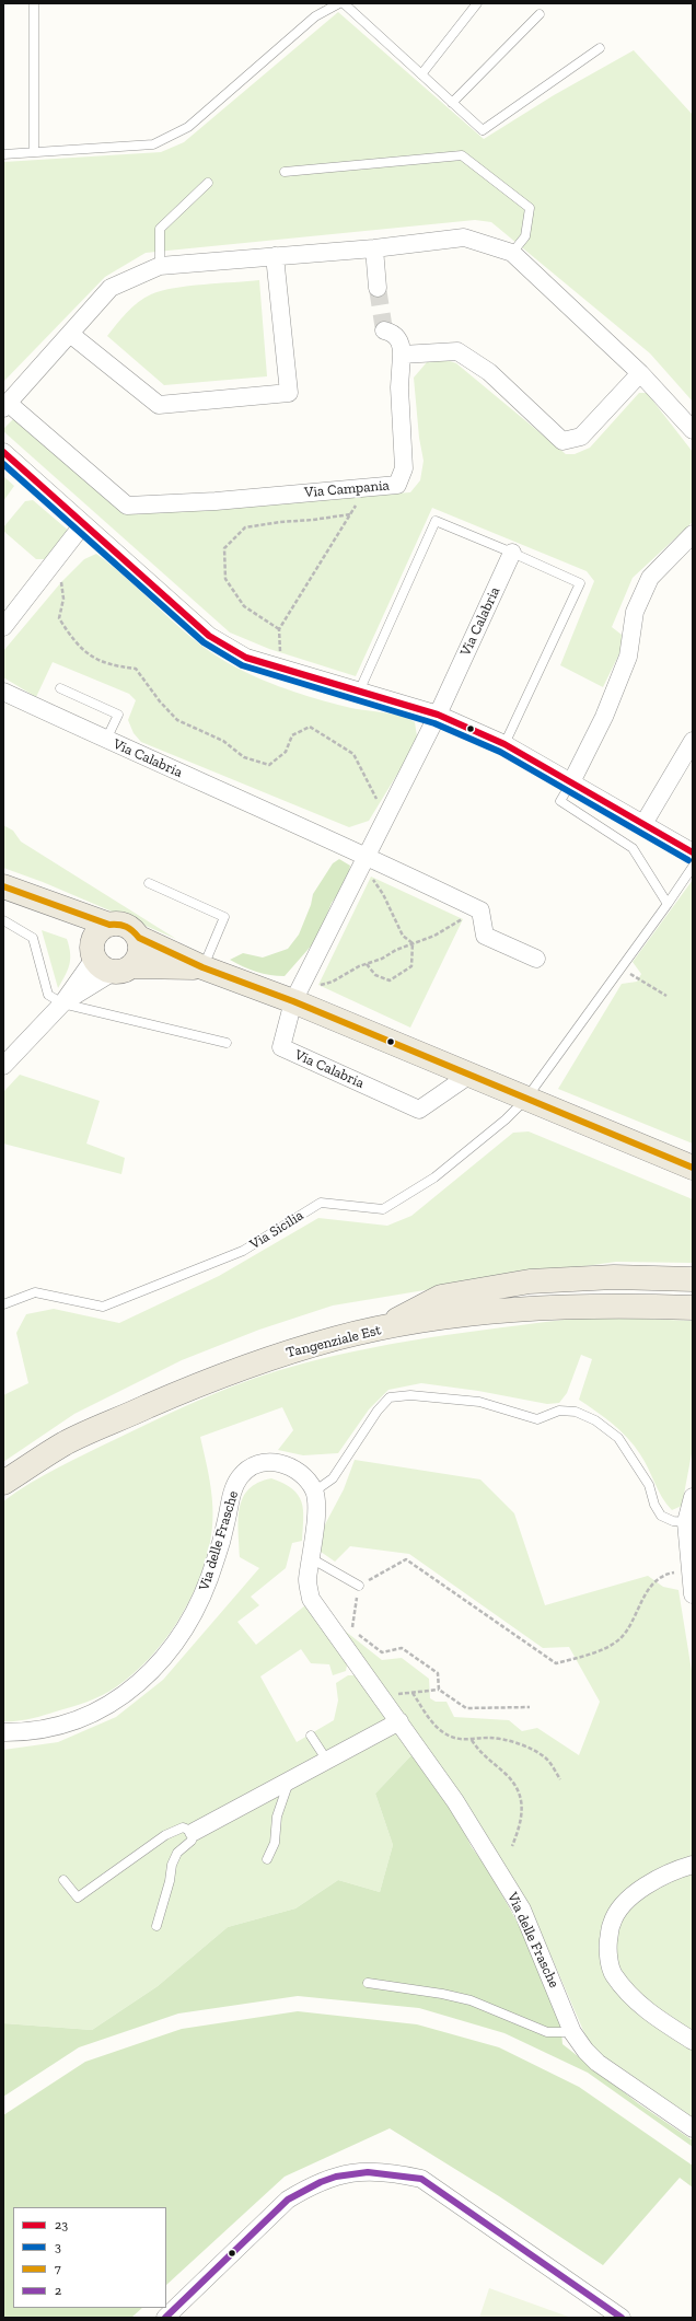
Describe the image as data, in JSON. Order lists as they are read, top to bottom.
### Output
{
  "streets": {
    "main road": ["Tangenziale Est"],
    "street": ["Via Campania", "Via Calabria", "Via delle Frasche"],
    "lane": ["Via Sicilia"]
  },
  "lines": [
    "transit line 23",
    "transit line 3",
    "transit line 7",
    "transit line 2"
  ],
  "legend": [
    "23",
    "3",
    "7",
    "2"
  ]
}
